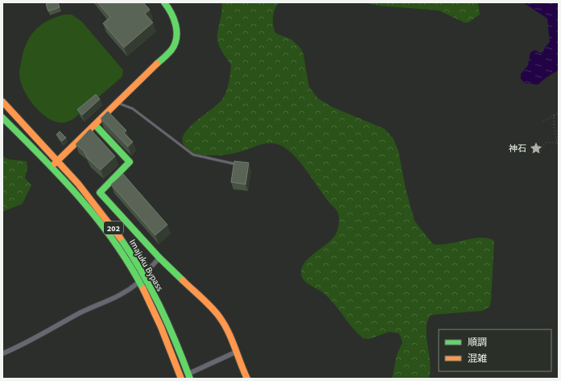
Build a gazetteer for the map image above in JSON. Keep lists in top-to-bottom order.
{
  "streets": {
    "main road": ["202", "Imajuku Bypass"]
  },
  "places": {
    "place": ["神石"]
  },
  "legend": ["順調", "混雑"]
}
